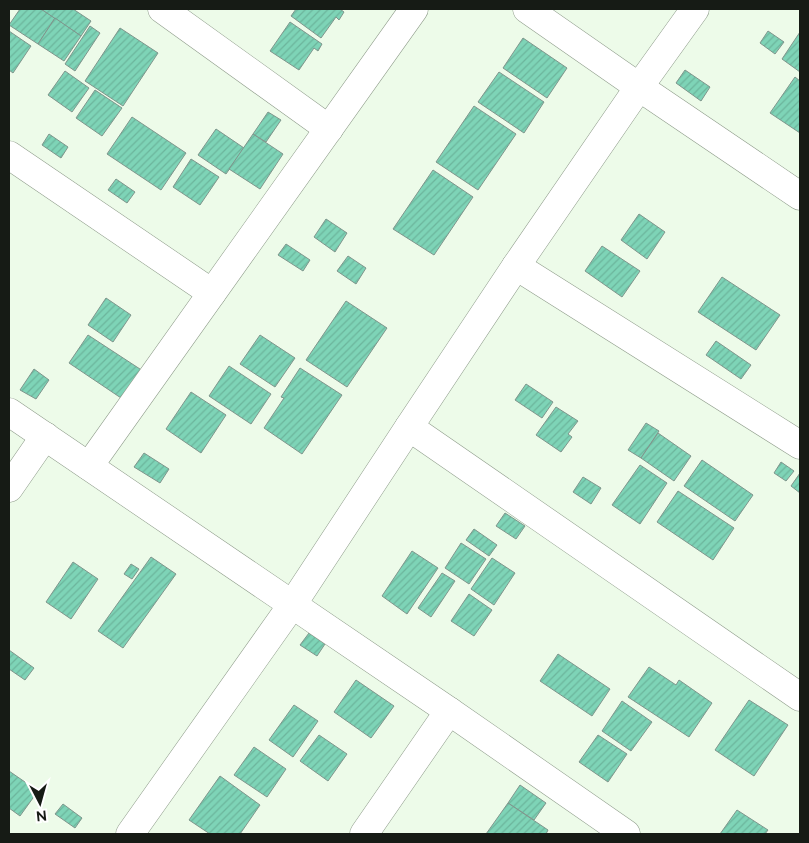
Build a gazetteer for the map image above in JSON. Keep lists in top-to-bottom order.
{
  "north": "bottom"
}
